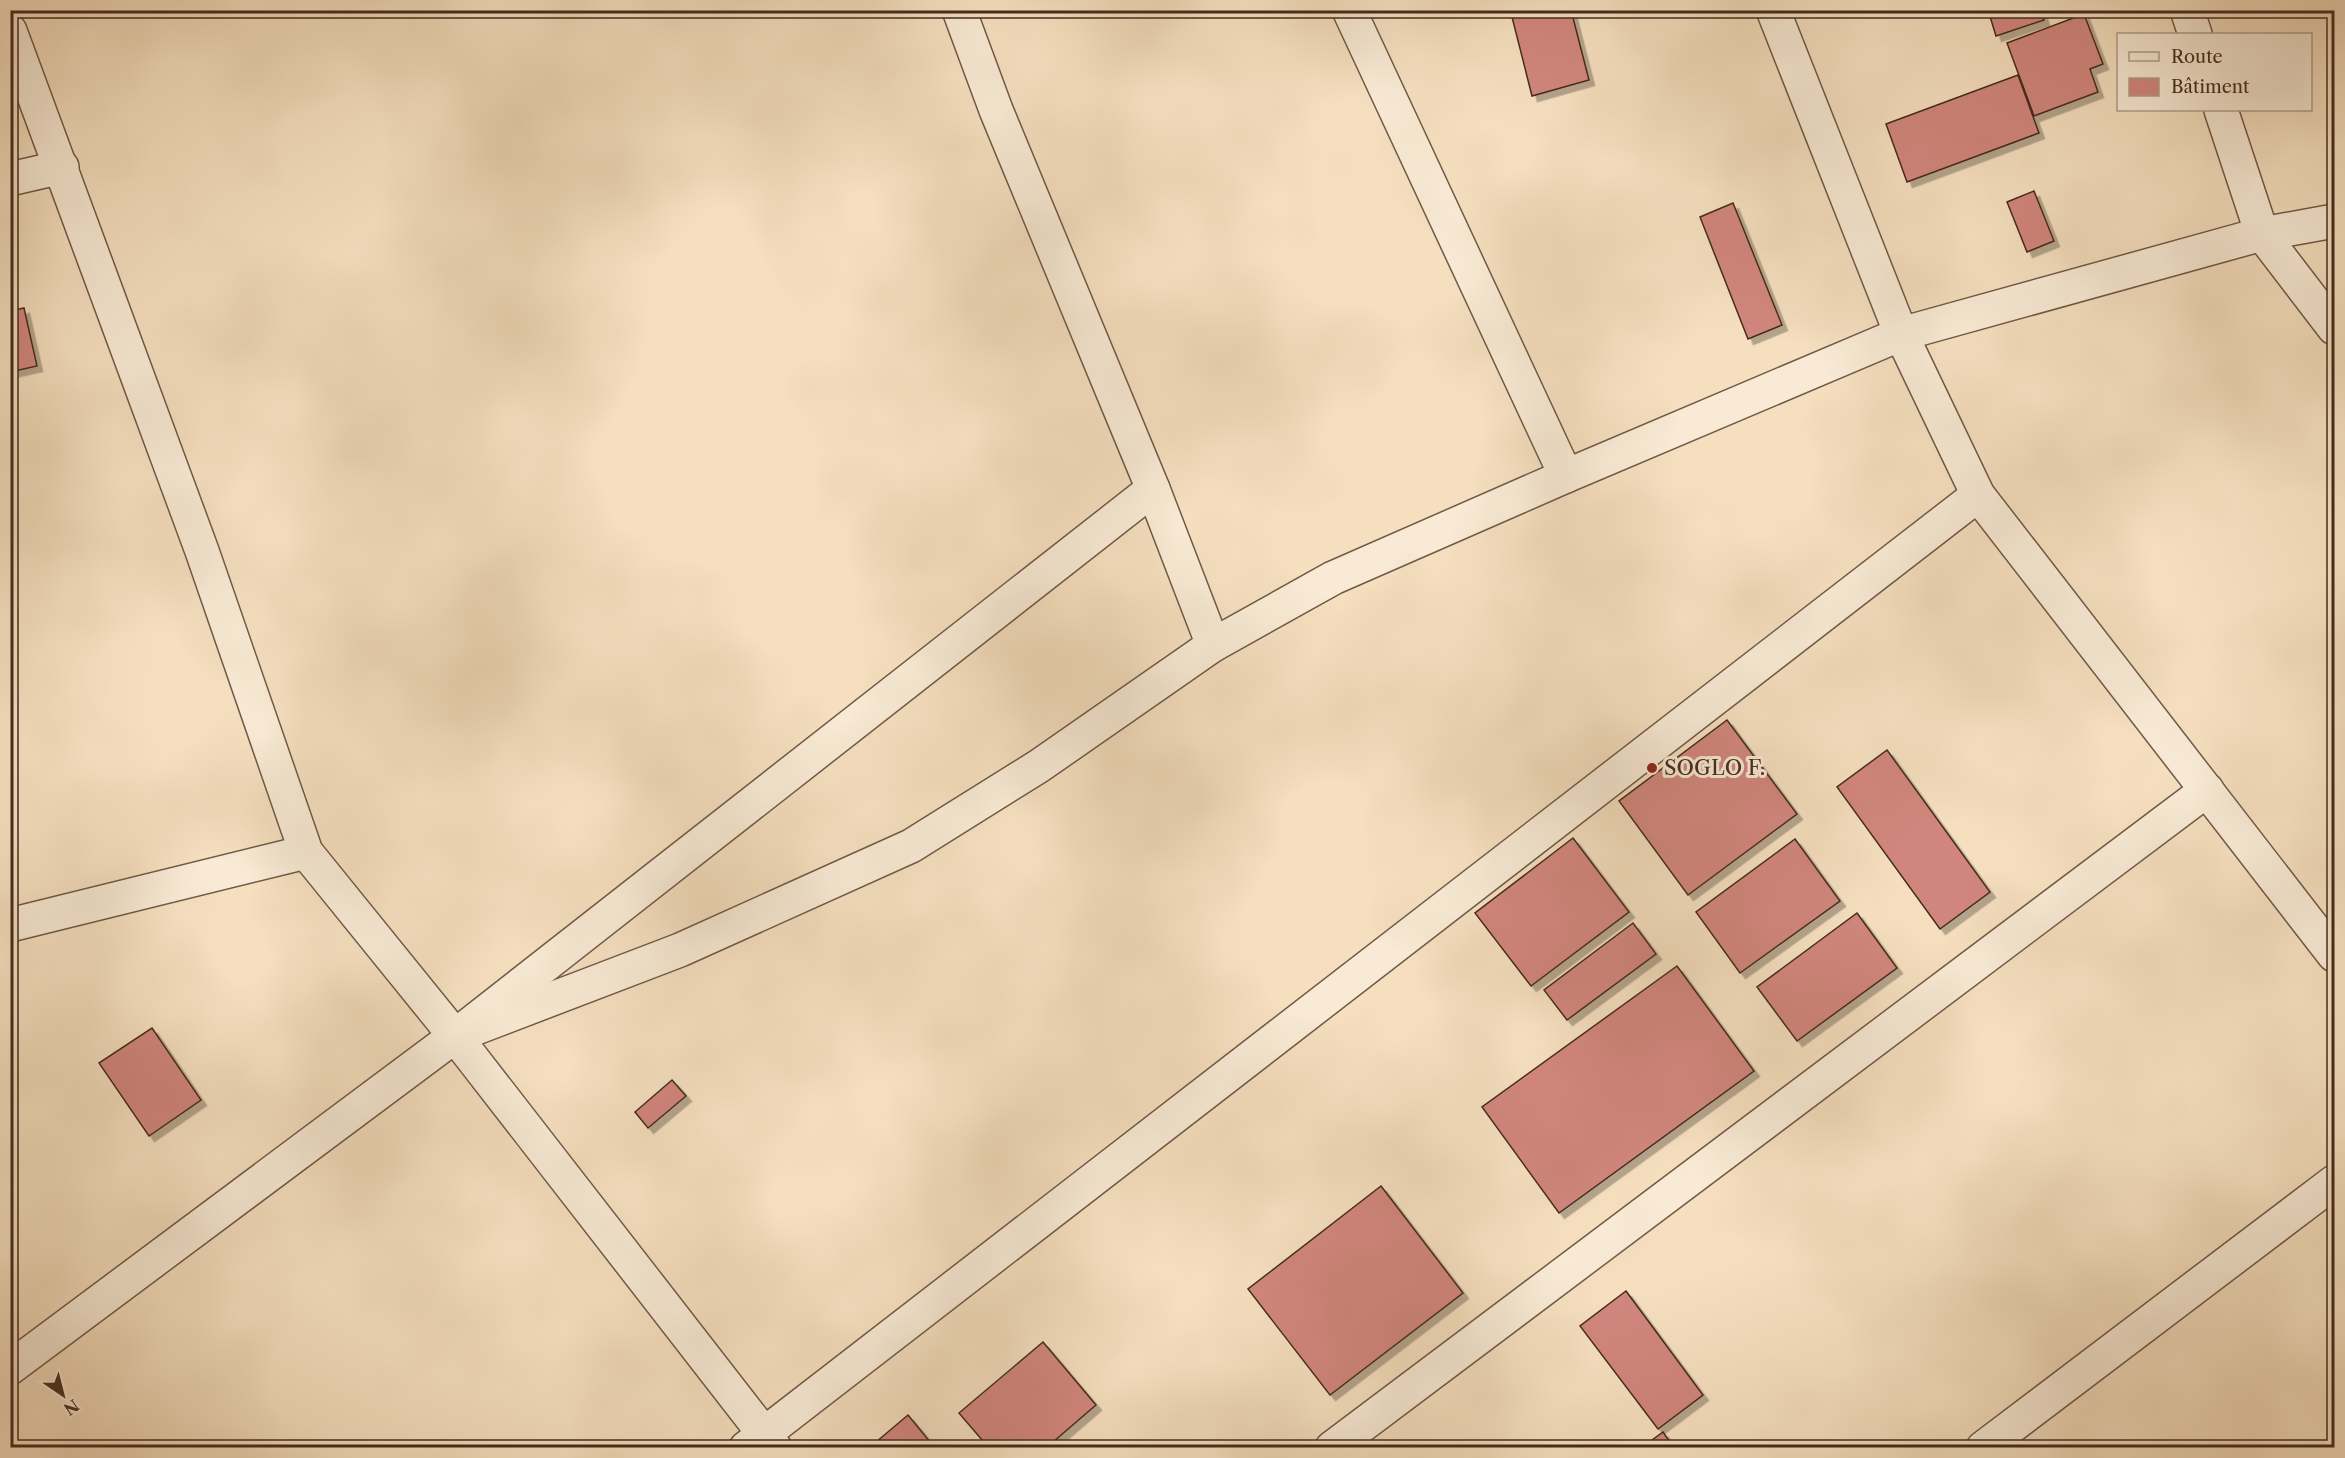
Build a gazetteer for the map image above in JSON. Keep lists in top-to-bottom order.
{
  "places": ["SOGLO F."],
  "legend": ["Route", "Bâtiment"],
  "north": "bottom right"
}
